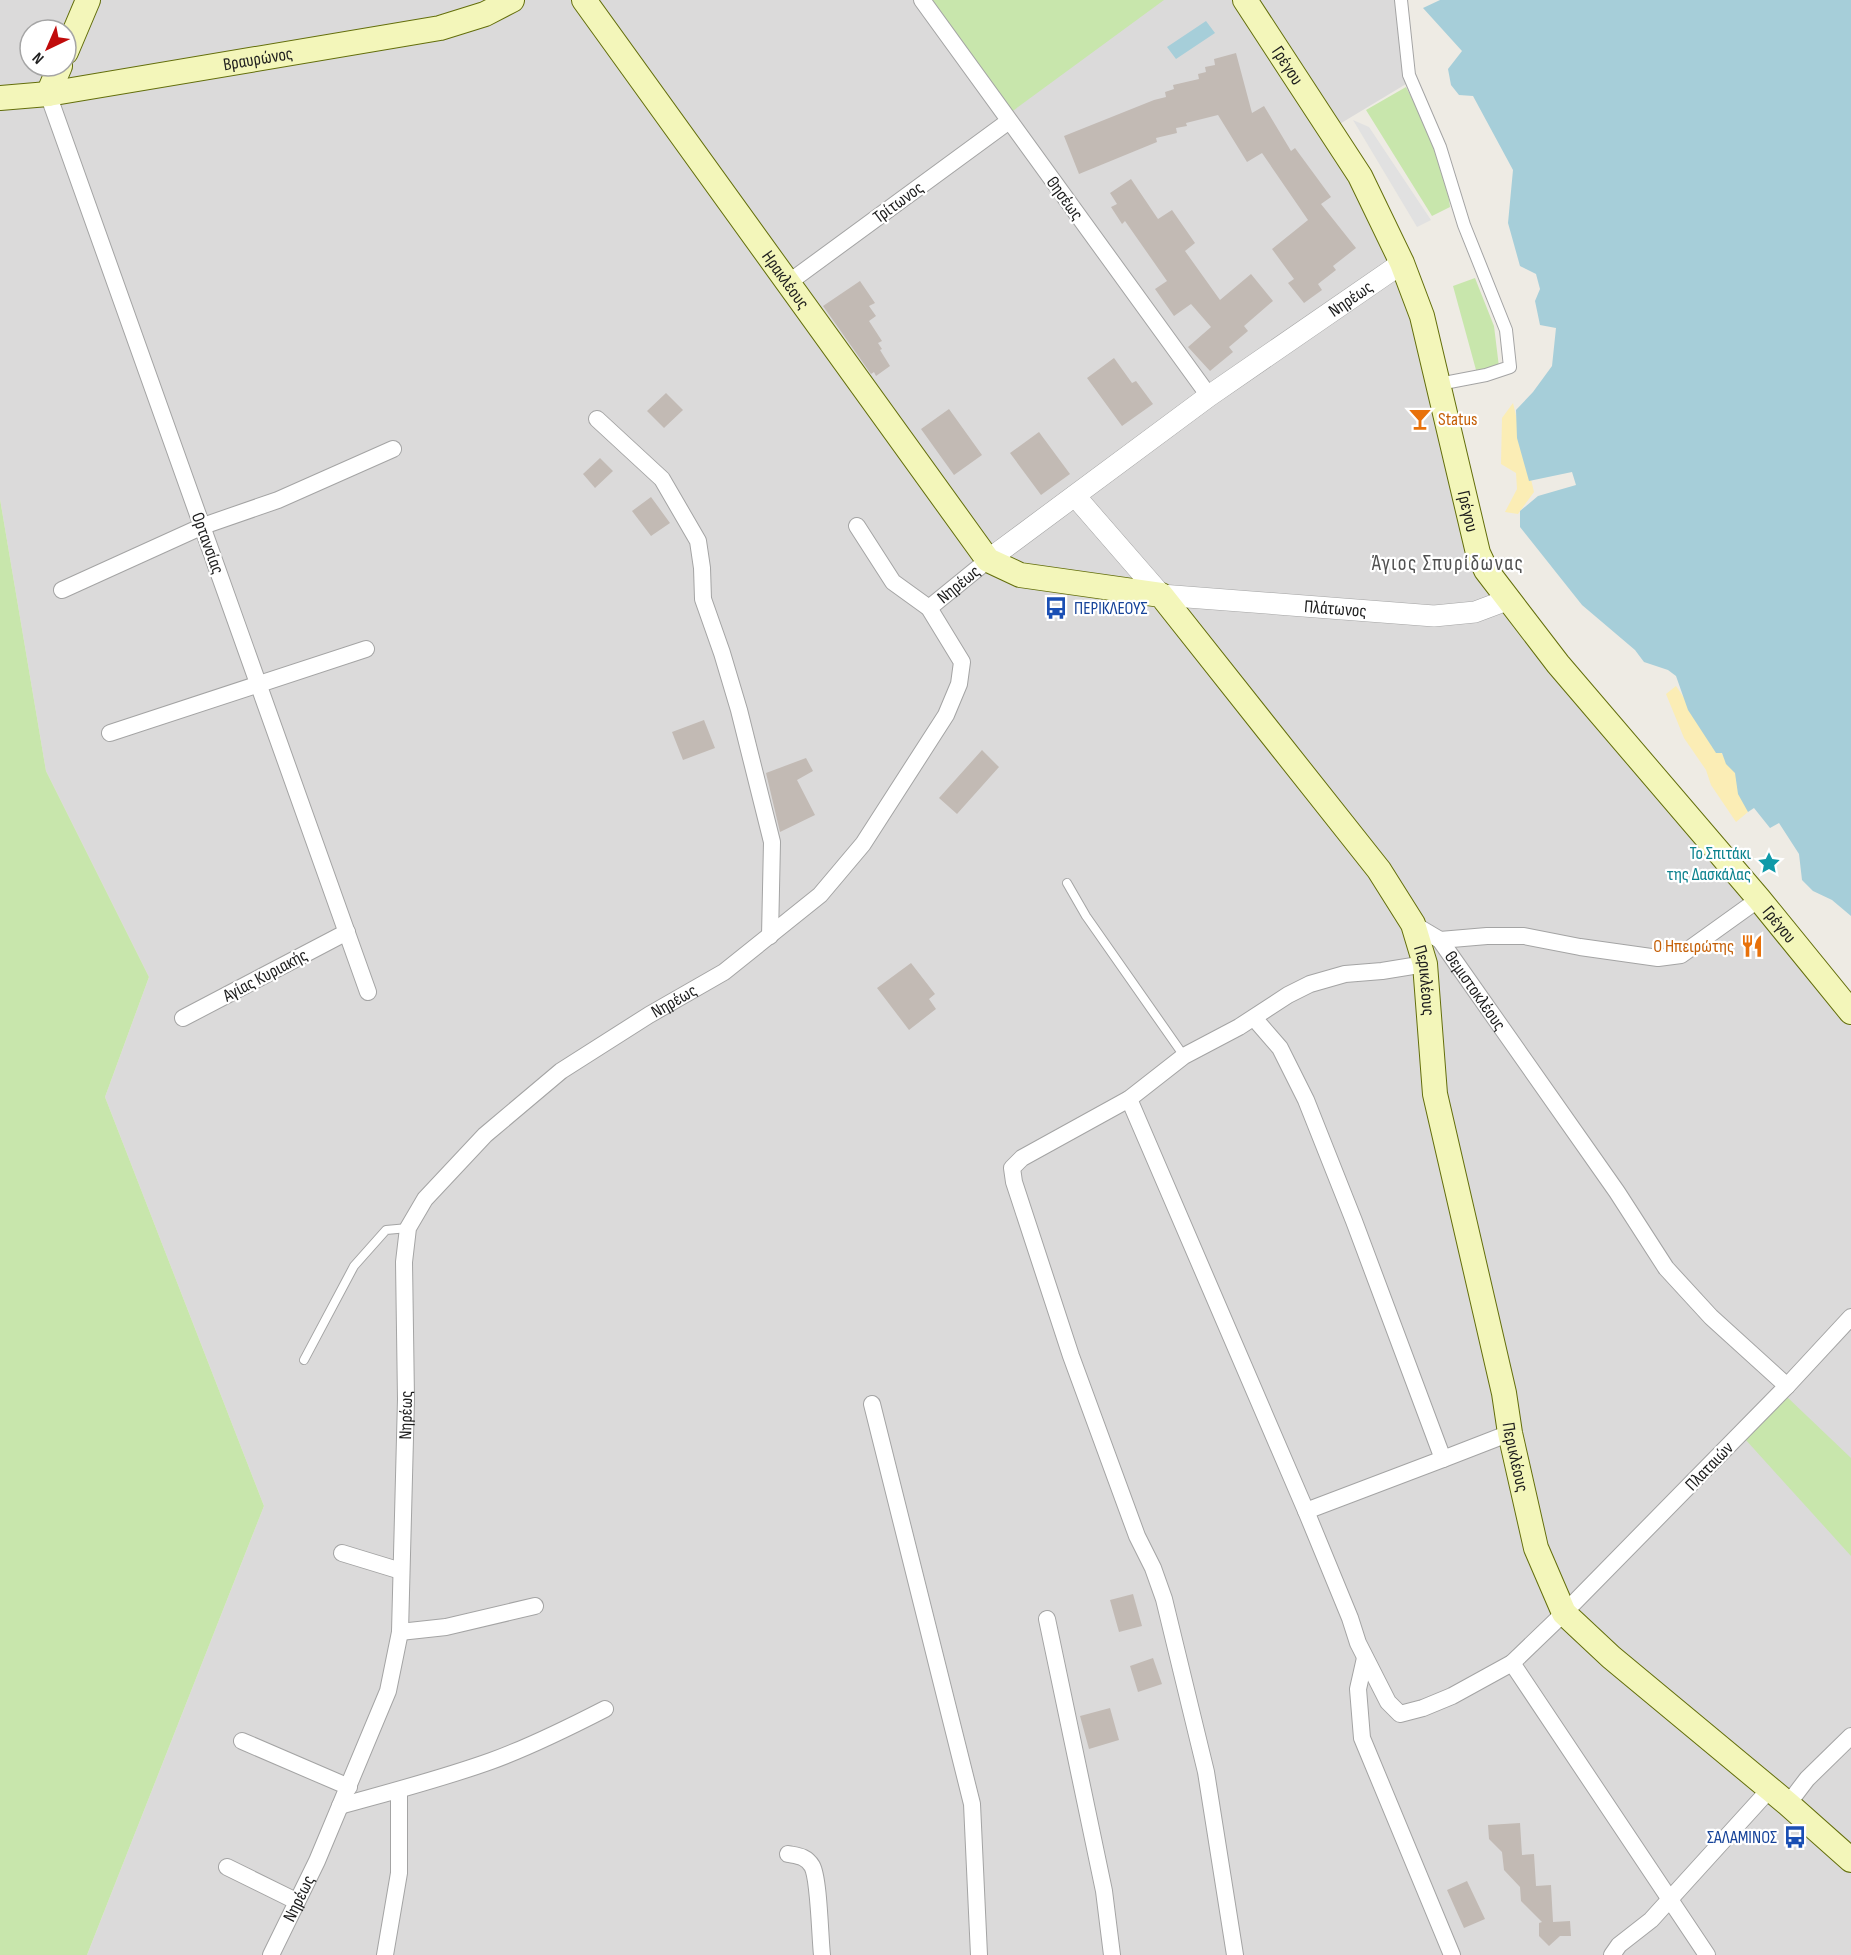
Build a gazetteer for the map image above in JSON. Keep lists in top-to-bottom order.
{
  "streets": {
    "main road": [
      "Βραυρώνος",
      "Γρέγου",
      "Ηρακλέους",
      "Περικλέους",
      "Θεμιστοκλέους"
    ],
    "street": [
      "Θησέως",
      "Τρίτωνος",
      "Νηρέως",
      "Ορτανσίας",
      "Πλάτωνος",
      "Αγίας Κυριακής",
      "Πλαταιών"
    ]
  },
  "crossings": [
    ["Βραυρώνος", "Ορτανσίας"],
    ["Γρέγου", "Νηρέως"],
    ["Γρέγου", "Πλάτωνος"],
    ["Θησέως", "Τρίτωνος"],
    ["Θησέως", "Νηρέως"],
    ["Τρίτωνος", "Ηρακλέους"],
    ["Ηρακλέους", "Νηρέως"],
    ["Ορτανσίας", "Αγίας Κυριακής"],
    ["Πλάτωνος", "Θεμιστοκλέους"],
    ["Περικλέους", "Θεμιστοκλέους"],
    ["Περικλέους", "Πλαταιών"],
    ["Θεμιστοκλέους", "Πλαταιών"]
  ],
  "districts": ["Άγιος Σπυρίδωνας"],
  "places": {
    "bar": ["Status"],
    "bus stop": ["ΠΕΡΙΚΛΕΟΥΣ", "ΣΑΛΑΜΙΝΟΣ"],
    "place": ["Το Σπιτάκι της Δασκάλας"],
    "restaurant": ["Ο Ηπειρώτης"]
  },
  "north": "bottom left"
}
